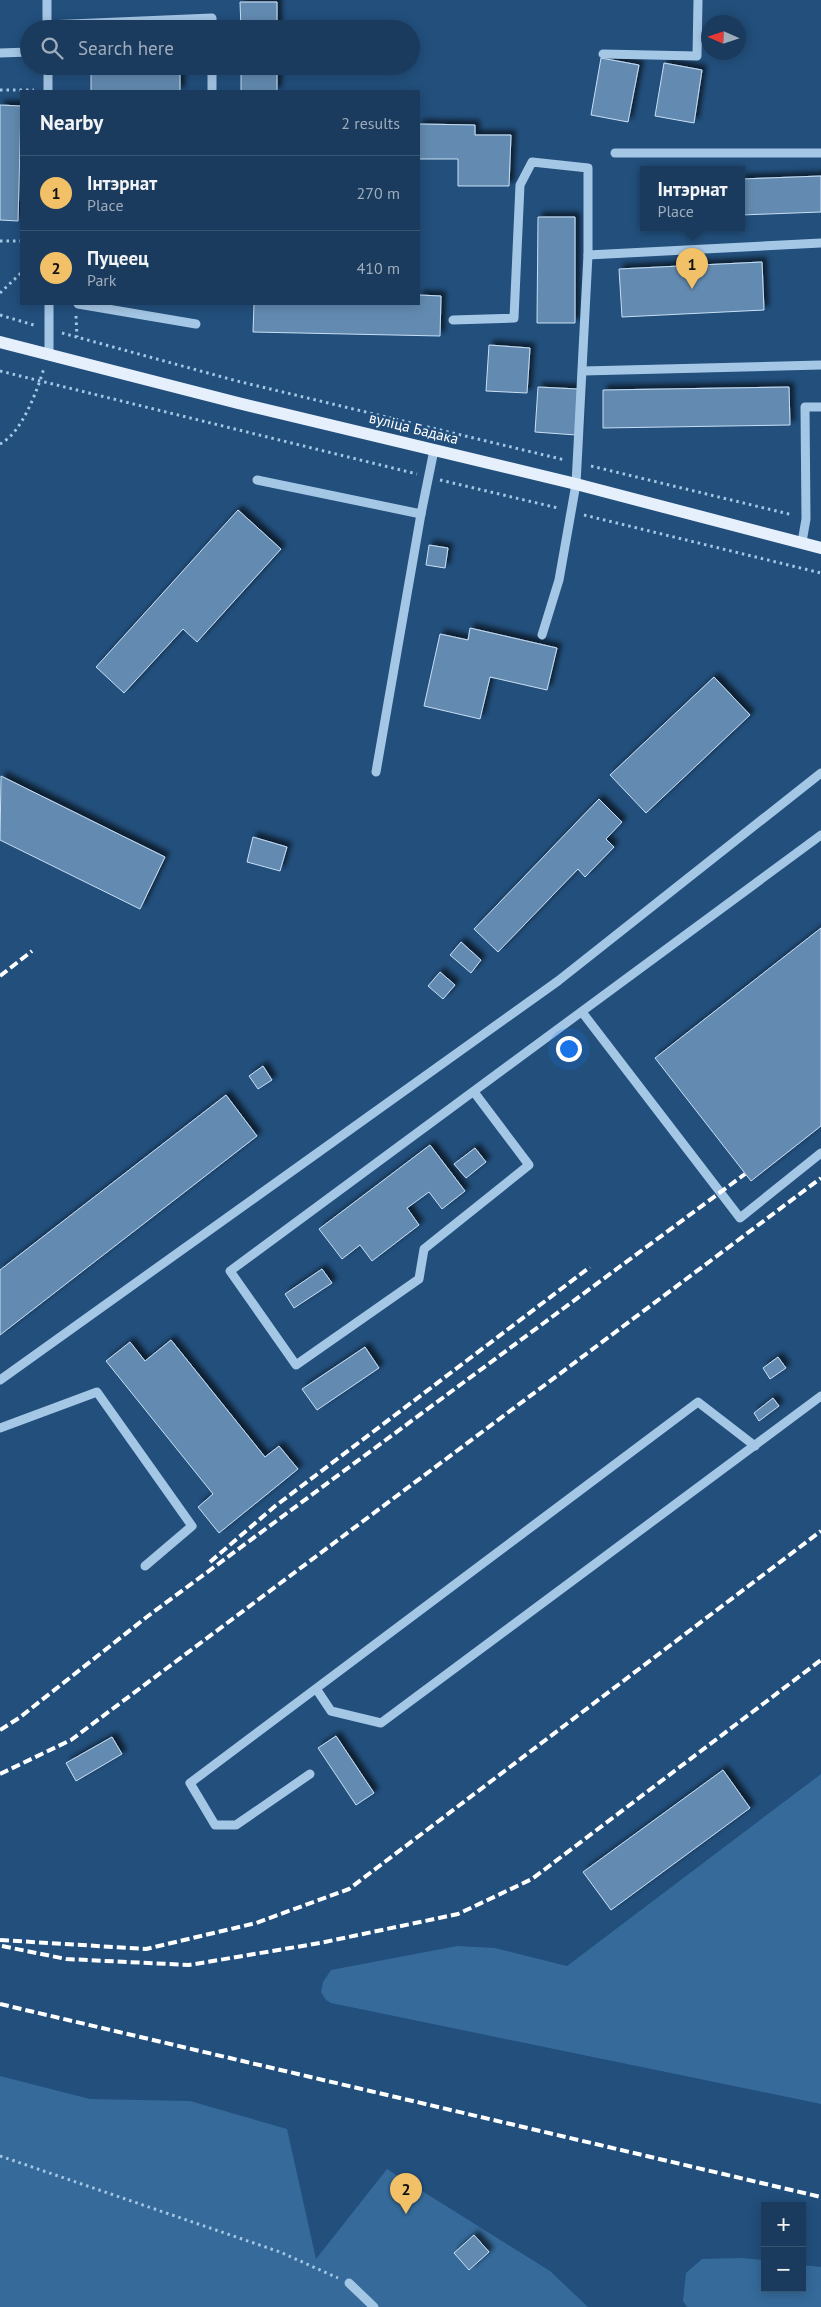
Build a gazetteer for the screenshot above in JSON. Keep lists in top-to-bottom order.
{
  "streets": {
    "main road": ["вуліца Бадака"]
  },
  "north": "left",
  "page": {
    "search": "Search here",
    "heading": ["Nearby", "2 results"],
    "list": [
      {
        "mark": "1",
        "name": "Інтэрнат",
        "note": "Place",
        "value": "270 m"
      },
      {
        "mark": "2",
        "name": "Пуцеец",
        "note": "Park",
        "value": "410 m"
      }
    ],
    "popup": ["Інтэрнат", "Place"],
    "pins": ["1", "2"],
    "map_buttons": ["+", "−"]
  }
}
